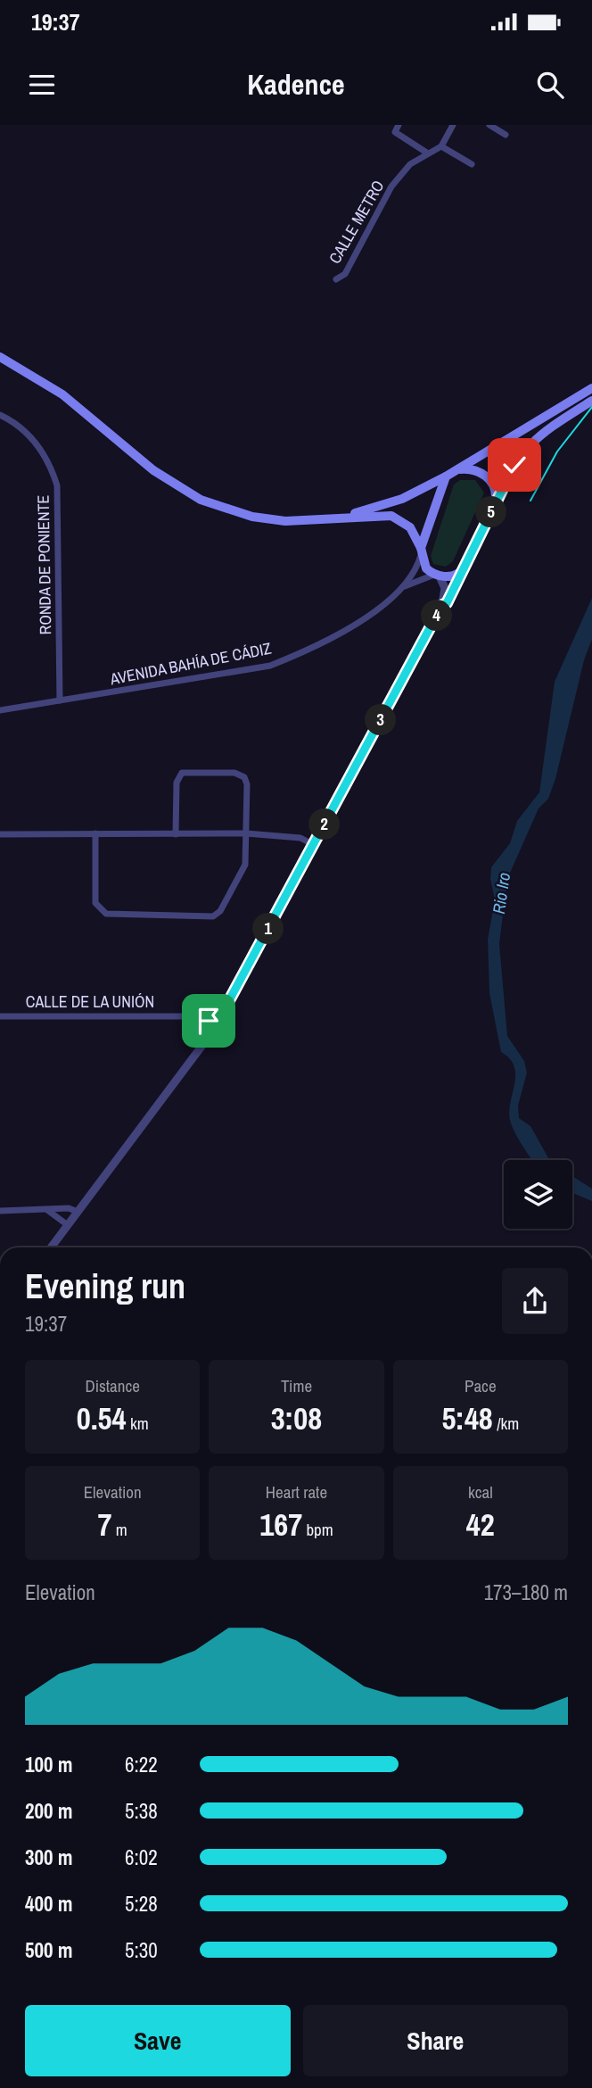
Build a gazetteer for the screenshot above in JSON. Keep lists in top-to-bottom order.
{
  "streets": {
    "street": [
      "CALLE METRO",
      "RONDA DE PONIENTE",
      "AVENIDA BAHÍA DE CÁDIZ",
      "CALLE DE LA UNIÓN"
    ]
  },
  "crossings": [
    ["RONDA DE PONIENTE", "AVENIDA BAHÍA DE CÁDIZ"]
  ],
  "water": ["Rio Iro"],
  "page": {
    "status": "19:37",
    "header": "Kadence",
    "pins": [
      "5",
      "4",
      "3",
      "2",
      "1"
    ],
    "heading": ["Evening run", "19:37"],
    "stats": [
      ["Distance", "0.54 km"],
      ["Time", "3:08"],
      ["Pace", "5:48 /km"],
      ["Elevation", "7 m"],
      ["Heart rate", "167 bpm"],
      ["kcal", "42"]
    ],
    "chart": ["Elevation", "173–180 m"],
    "list": [
      {
        "name": "100 m",
        "note": "6:22"
      },
      {
        "name": "200 m",
        "note": "5:38"
      },
      {
        "name": "300 m",
        "note": "6:02"
      },
      {
        "name": "400 m",
        "note": "5:28"
      },
      {
        "name": "500 m",
        "note": "5:30"
      }
    ],
    "buttons": ["Save", "Share"]
  }
}
